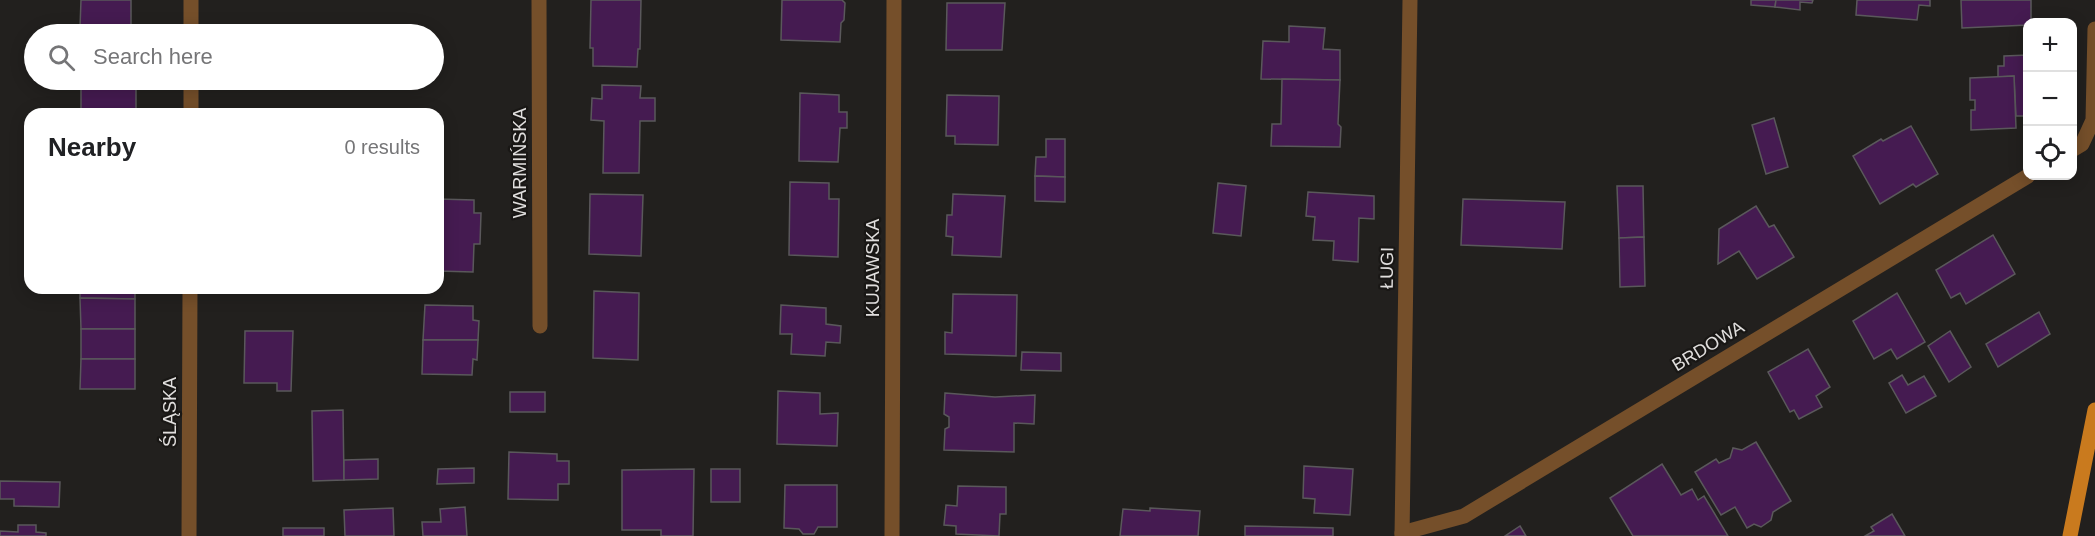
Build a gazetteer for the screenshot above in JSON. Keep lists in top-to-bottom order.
{
  "streets": {
    "street": [
      "WARMIŃSKA",
      "KUJAWSKA",
      "ŁUGI",
      "BRDOWA",
      "ŚLĄSKA"
    ]
  },
  "crossings": [
    ["ŁUGI", "BRDOWA"]
  ],
  "page": {
    "map_buttons": ["+", "−"],
    "search": "Search here",
    "heading": ["Nearby", "0 results"]
  }
}
